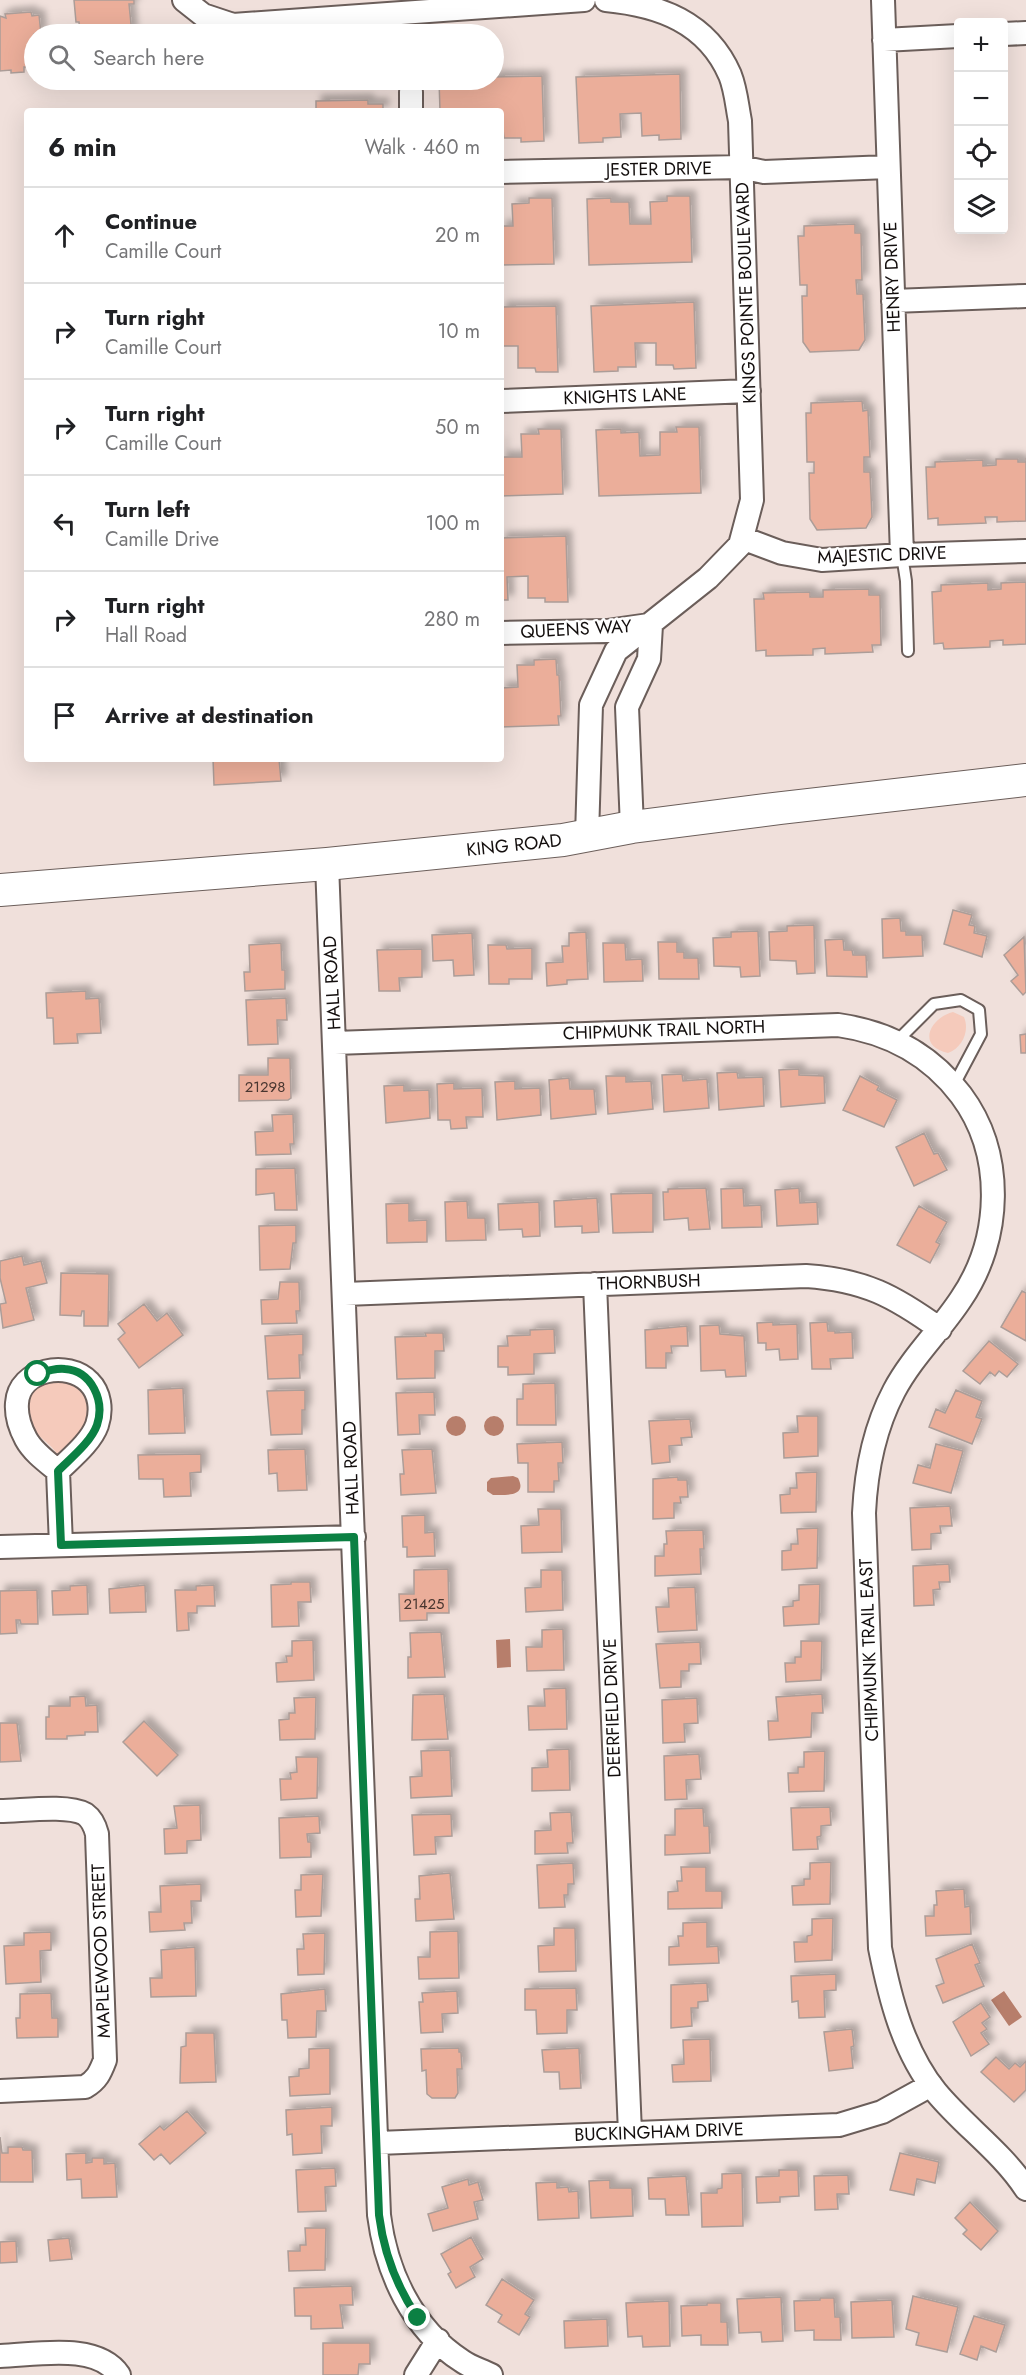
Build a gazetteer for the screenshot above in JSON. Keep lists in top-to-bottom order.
{
  "streets": {
    "main road": ["KING ROAD"],
    "street": [
      "JESTER DRIVE",
      "HENRY DRIVE",
      "KINGS POINTE BOULEVARD",
      "KNIGHTS LANE",
      "MAJESTIC DRIVE",
      "QUEENS WAY",
      "HALL ROAD",
      "CHIPMUNK TRAIL NORTH",
      "THORNBUSH",
      "CHIPMUNK TRAIL EAST",
      "DEERFIELD DRIVE",
      "MAPLEWOOD STREET",
      "BUCKINGHAM DRIVE"
    ]
  },
  "crossings": [
    ["JESTER DRIVE", "HENRY DRIVE"],
    ["JESTER DRIVE", "KINGS POINTE BOULEVARD"],
    ["HENRY DRIVE", "MAJESTIC DRIVE"],
    ["KINGS POINTE BOULEVARD", "KNIGHTS LANE"],
    ["KINGS POINTE BOULEVARD", "MAJESTIC DRIVE"],
    ["KINGS POINTE BOULEVARD", "QUEENS WAY"],
    ["KINGS POINTE BOULEVARD", "KING ROAD"],
    ["KING ROAD", "HALL ROAD"],
    ["HALL ROAD", "CHIPMUNK TRAIL NORTH"],
    ["HALL ROAD", "THORNBUSH"],
    ["HALL ROAD", "BUCKINGHAM DRIVE"],
    ["CHIPMUNK TRAIL NORTH", "CHIPMUNK TRAIL EAST"],
    ["THORNBUSH", "CHIPMUNK TRAIL EAST"],
    ["THORNBUSH", "DEERFIELD DRIVE"],
    ["CHIPMUNK TRAIL EAST", "BUCKINGHAM DRIVE"],
    ["DEERFIELD DRIVE", "BUCKINGHAM DRIVE"]
  ],
  "house_numbers": ["21298", "21425"],
  "page": {
    "map_buttons": ["+", "−"],
    "search": "Search here",
    "heading": ["6 min", "Walk · 460 m"],
    "list": [
      ["Continue", "Camille Court", "20 m"],
      ["Turn right", "Camille Court", "10 m"],
      ["Turn right", "Camille Court", "50 m"],
      ["Turn left", "Camille Drive", "100 m"],
      ["Turn right", "Hall Road", "280 m"],
      "Arrive at destination"
    ]
  }
}
